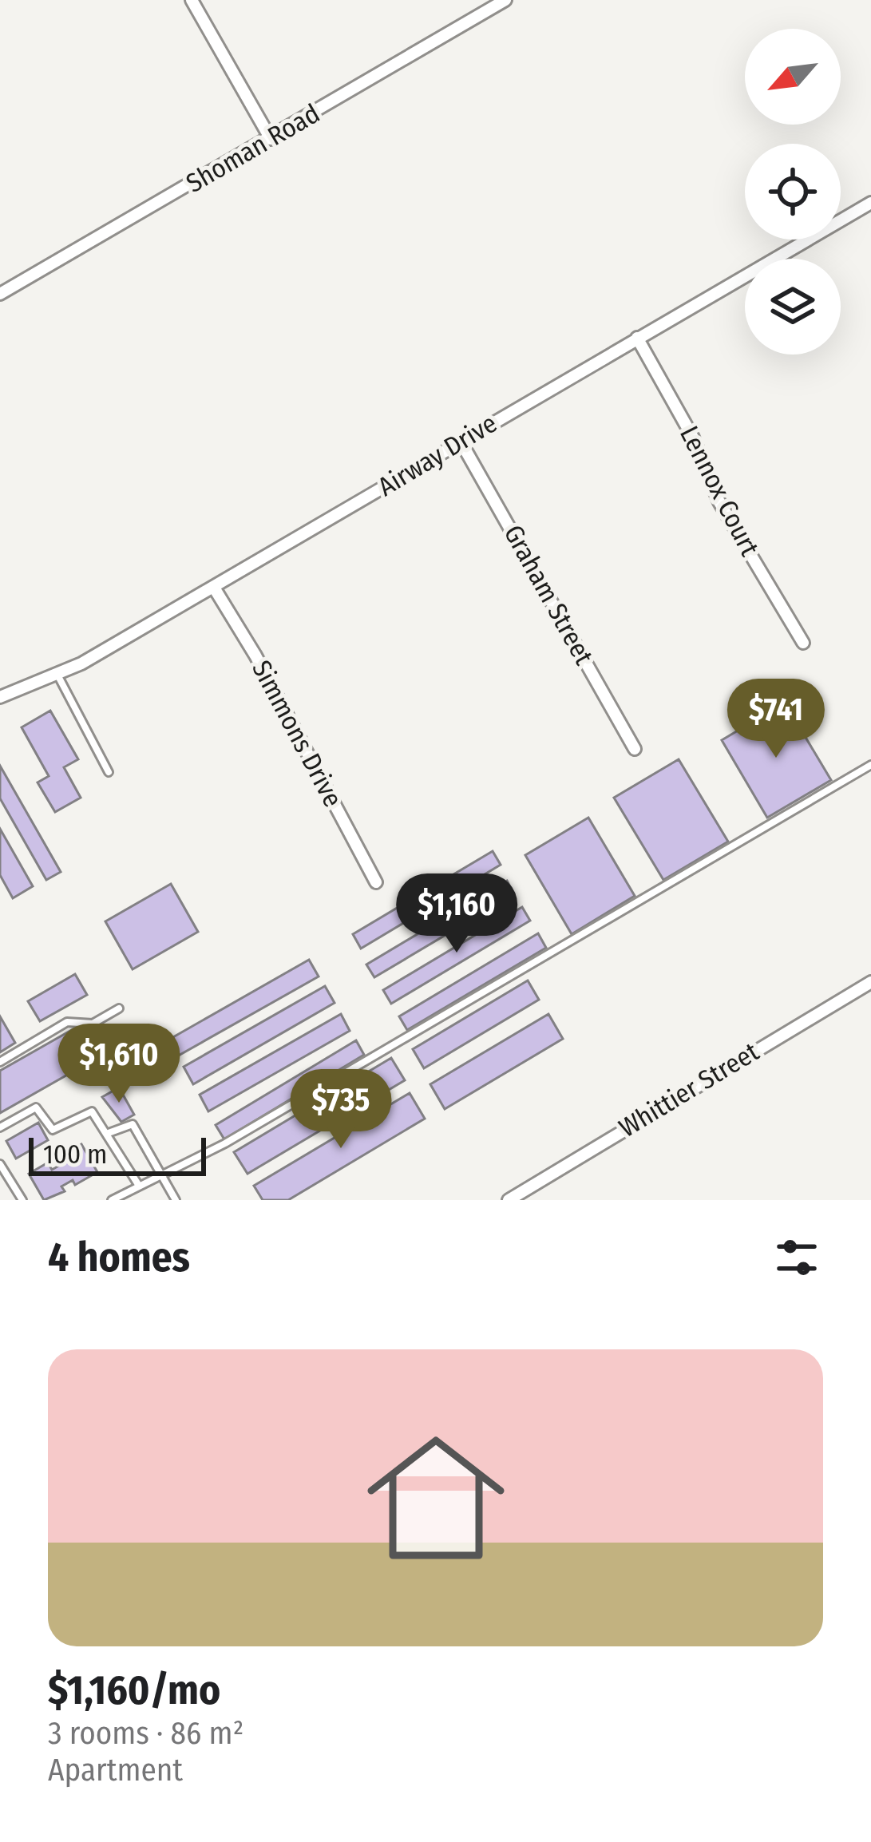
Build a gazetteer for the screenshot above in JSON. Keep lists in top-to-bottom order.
{
  "streets": {
    "street": [
      "Shoman Road",
      "Airway Drive",
      "Lennox Court",
      "Graham Street",
      "Simmons Drive",
      "Whittier Street"
    ]
  },
  "crossings": [
    ["Airway Drive", "Lennox Court"],
    ["Airway Drive", "Graham Street"],
    ["Airway Drive", "Simmons Drive"]
  ],
  "scale_bar": "100 m",
  "north": "bottom left",
  "page": {
    "price": [
      "$741",
      "$1,160",
      "$1,610",
      "$735"
    ],
    "scale": "100 m",
    "heading": "4 homes",
    "list": [
      {
        "name": "$1,160/mo",
        "note": "3 rooms · 86 m² · Apartment"
      }
    ]
  }
}
